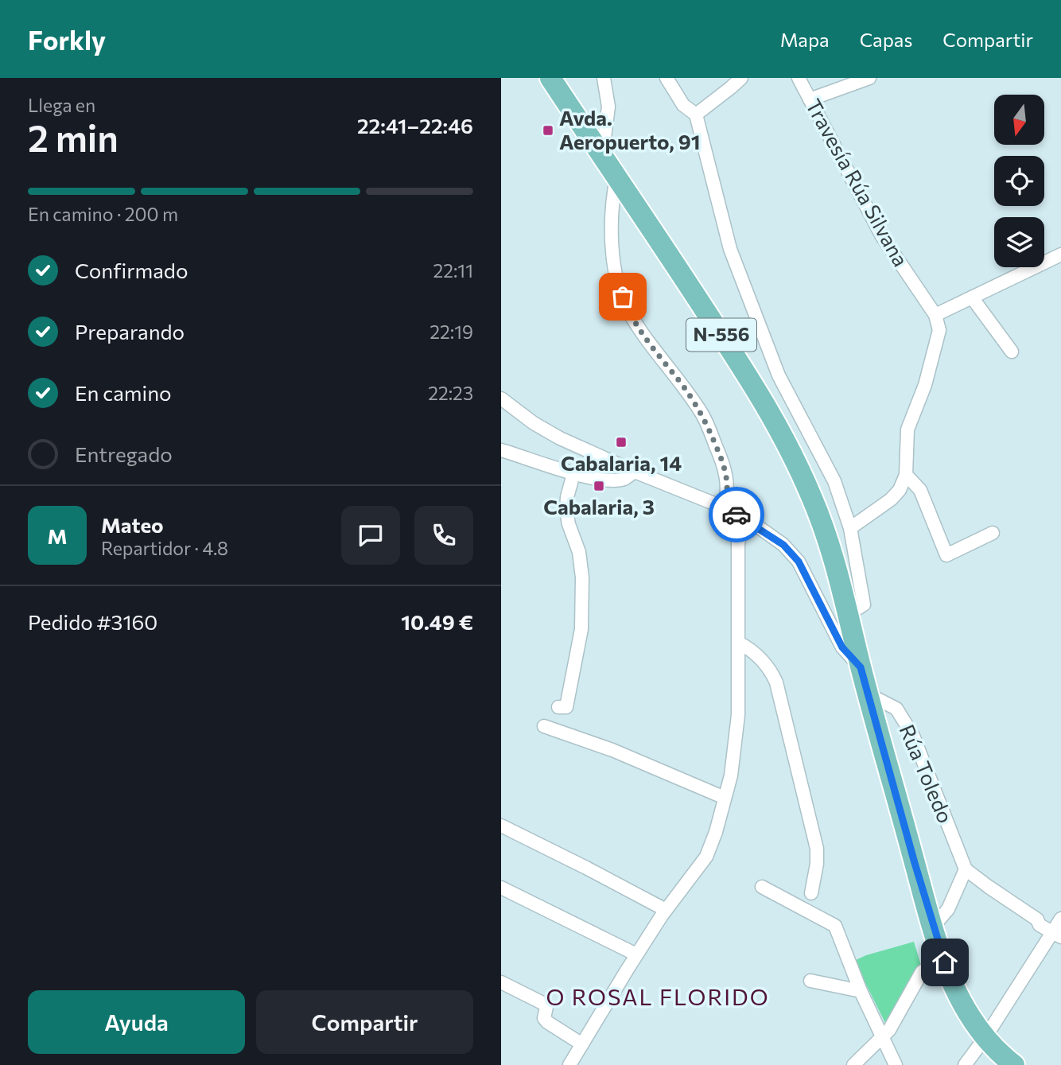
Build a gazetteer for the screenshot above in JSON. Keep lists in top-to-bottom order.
{
  "streets": {
    "main road": ["N-556"],
    "street": ["Travesía Rúa Silvana", "Rúa Toledo"]
  },
  "districts": ["O ROSAL FLORIDO"],
  "places": {
    "transit": ["Avda. Aeropuerto, 91", "Cabalaria, 14", "Cabalaria, 3"]
  },
  "north": "bottom",
  "page": {
    "header": "Forkly",
    "nav": ["Mapa", "Capas", "Compartir"],
    "heading": ["2 min", "Llega en", "22:41–22:46"],
    "panel": [
      "Mateo",
      "Repartidor · 4.8",
      "Pedido #3160",
      "10.49 €"
    ],
    "bar": "En camino · 200 m",
    "list": [
      ["Confirmado", "22:11"],
      ["Preparando", "22:19"],
      ["En camino", "22:23"],
      "Entregado"
    ],
    "round": "M",
    "buttons": ["Ayuda", "Compartir"]
  }
}
